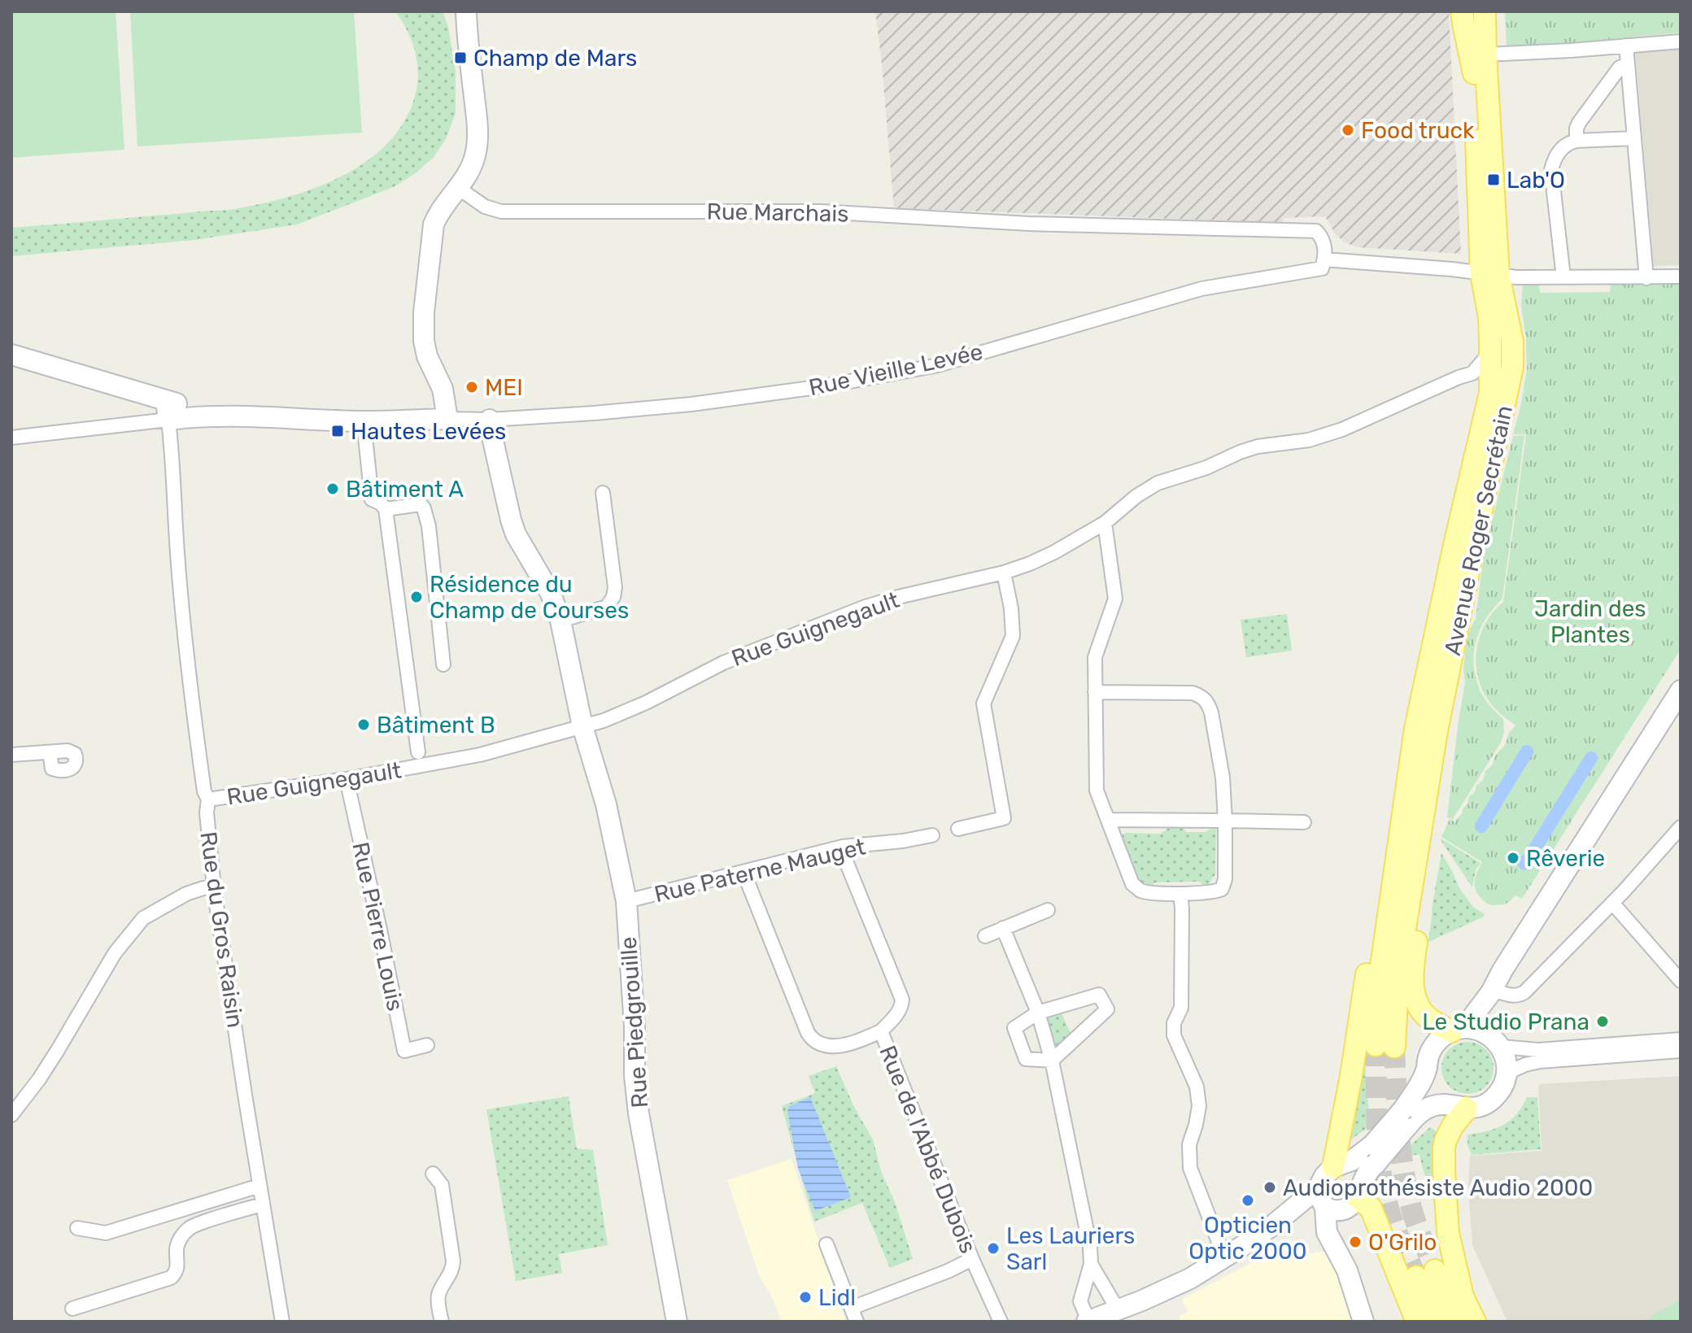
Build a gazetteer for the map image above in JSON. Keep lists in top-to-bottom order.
{
  "streets": {
    "main road": ["Avenue Roger Secrétain"],
    "street": [
      "Rue Marchais",
      "Rue Vieille Levée",
      "Rue Guignegault",
      "Rue Paterne Mauget",
      "Rue Pierre Louis",
      "Rue du Gros Raisin",
      "Rue Piedgrouille",
      "Rue de l'Abbé Dubois"
    ]
  },
  "crossings": [
    ["Rue Marchais", "Rue Vieille Levée"],
    ["Rue Vieille Levée", "Rue du Gros Raisin"],
    ["Rue Vieille Levée", "Rue Piedgrouille"],
    ["Avenue Roger Secrétain", "Rue Guignegault"],
    ["Rue Guignegault", "Rue Pierre Louis"],
    ["Rue Guignegault", "Rue du Gros Raisin"],
    ["Rue Guignegault", "Rue Piedgrouille"],
    ["Rue Paterne Mauget", "Rue Piedgrouille"],
    ["Rue Paterne Mauget", "Rue de l'Abbé Dubois"]
  ],
  "parks": ["Jardin des Plantes"],
  "places": {
    "transit": ["Champ de Mars", "Lab'O", "Hautes Levées"],
    "other": [
      "Food truck",
      "MEI",
      "Bâtiment A",
      "Résidence du Champ de Courses",
      "Bâtiment B",
      "Rêverie",
      "Le Studio Prana",
      "Audioprothésiste Audio 2000",
      "Opticien Optic 2000",
      "O'Grilo",
      "Les Lauriers Sarl",
      "Lidl"
    ]
  }
}
